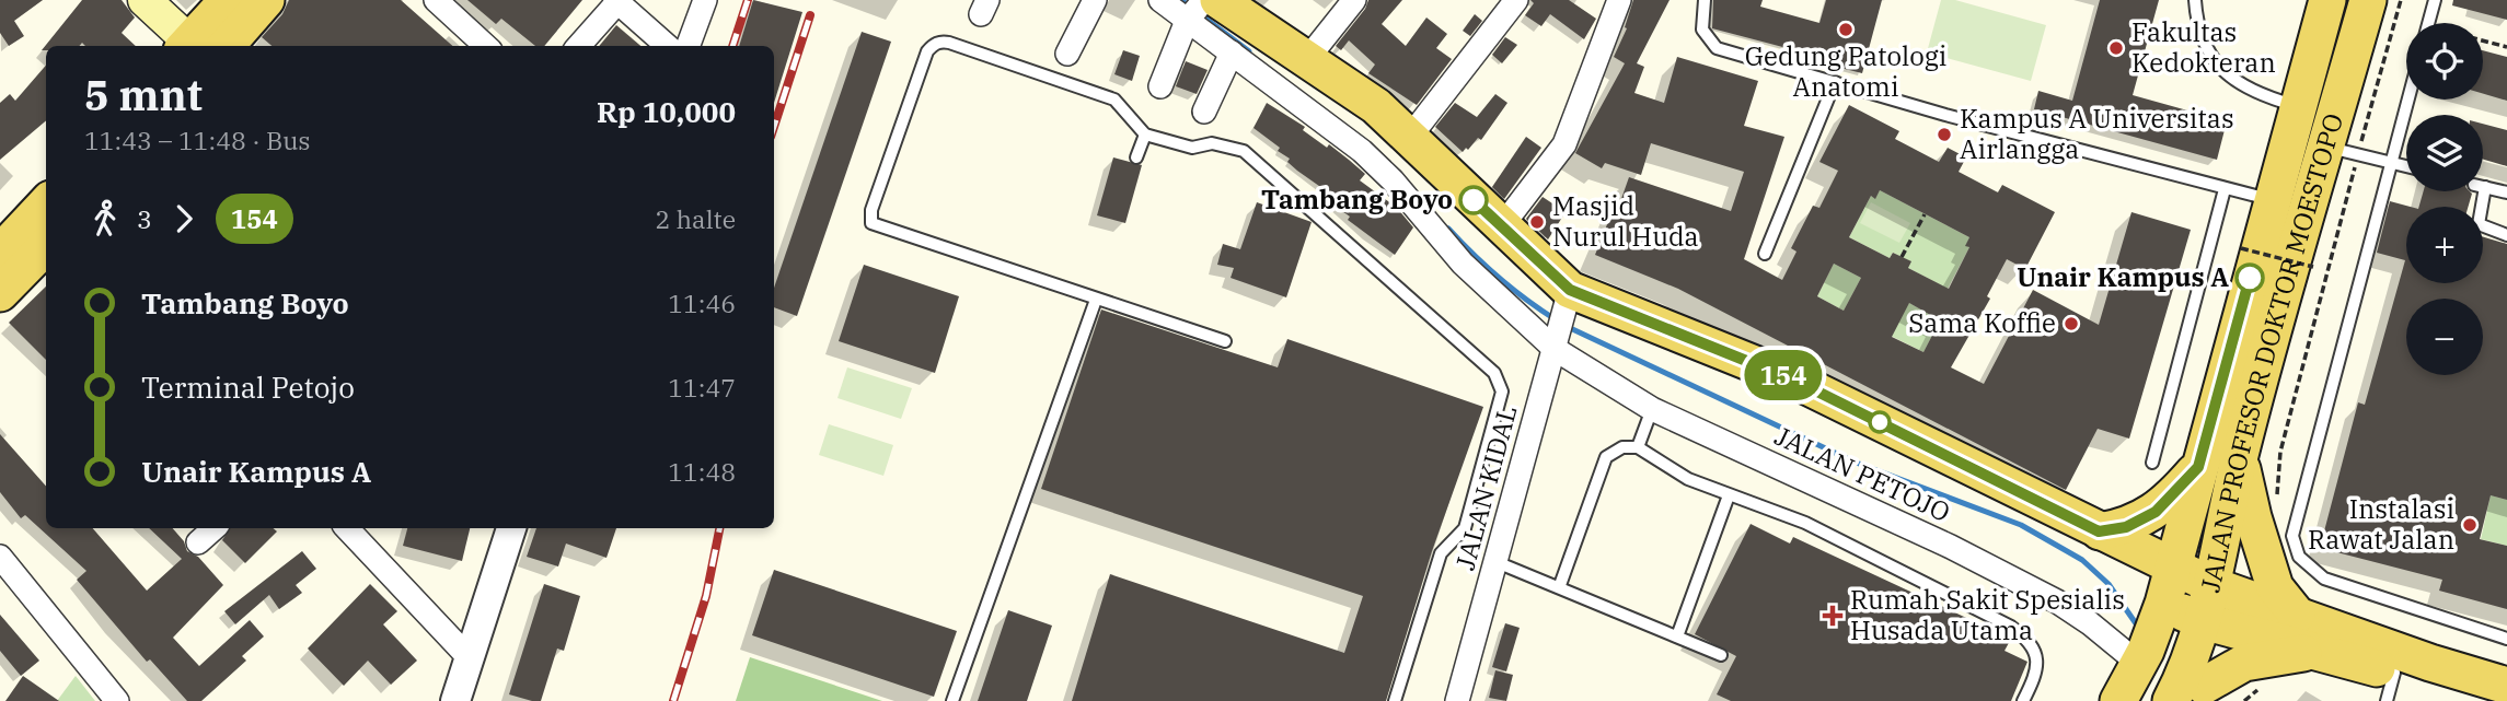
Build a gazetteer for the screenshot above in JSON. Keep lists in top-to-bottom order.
{
  "streets": {
    "main road": ["JALAN PROFESOR DOKTOR MOESTOPO"],
    "street": ["JALAN PETOJO", "JALAN KIDAL"]
  },
  "crossings": [
    ["JALAN PROFESOR DOKTOR MOESTOPO", "JALAN PETOJO"],
    ["JALAN PETOJO", "JALAN KIDAL"]
  ],
  "places": {
    "other": [
      "Gedung Patologi Anatomi",
      "Fakultas Kedokteran",
      "Kampus A Universitas Airlangga",
      "Tambang Boyo",
      "Masjid Nurul Huda",
      "Unair Kampus A",
      "Sama Koffie",
      "Instalasi Rawat Jalan"
    ],
    "health": ["Rumah Sakit Spesialis Husada Utama"]
  },
  "lines": ["bus line 154"],
  "page": {
    "on_map": "154",
    "map_buttons": ["+", "−"],
    "heading": ["5 mnt", "11:43 – 11:48 · Bus", "Rp 10,000"],
    "legs": ["3", "154", "2 halte"],
    "list": [
      {
        "name": "Tambang Boyo",
        "value": "11:46"
      },
      {
        "name": "Terminal Petojo",
        "value": "11:47"
      },
      {
        "name": "Unair Kampus A",
        "value": "11:48"
      }
    ]
  }
}
